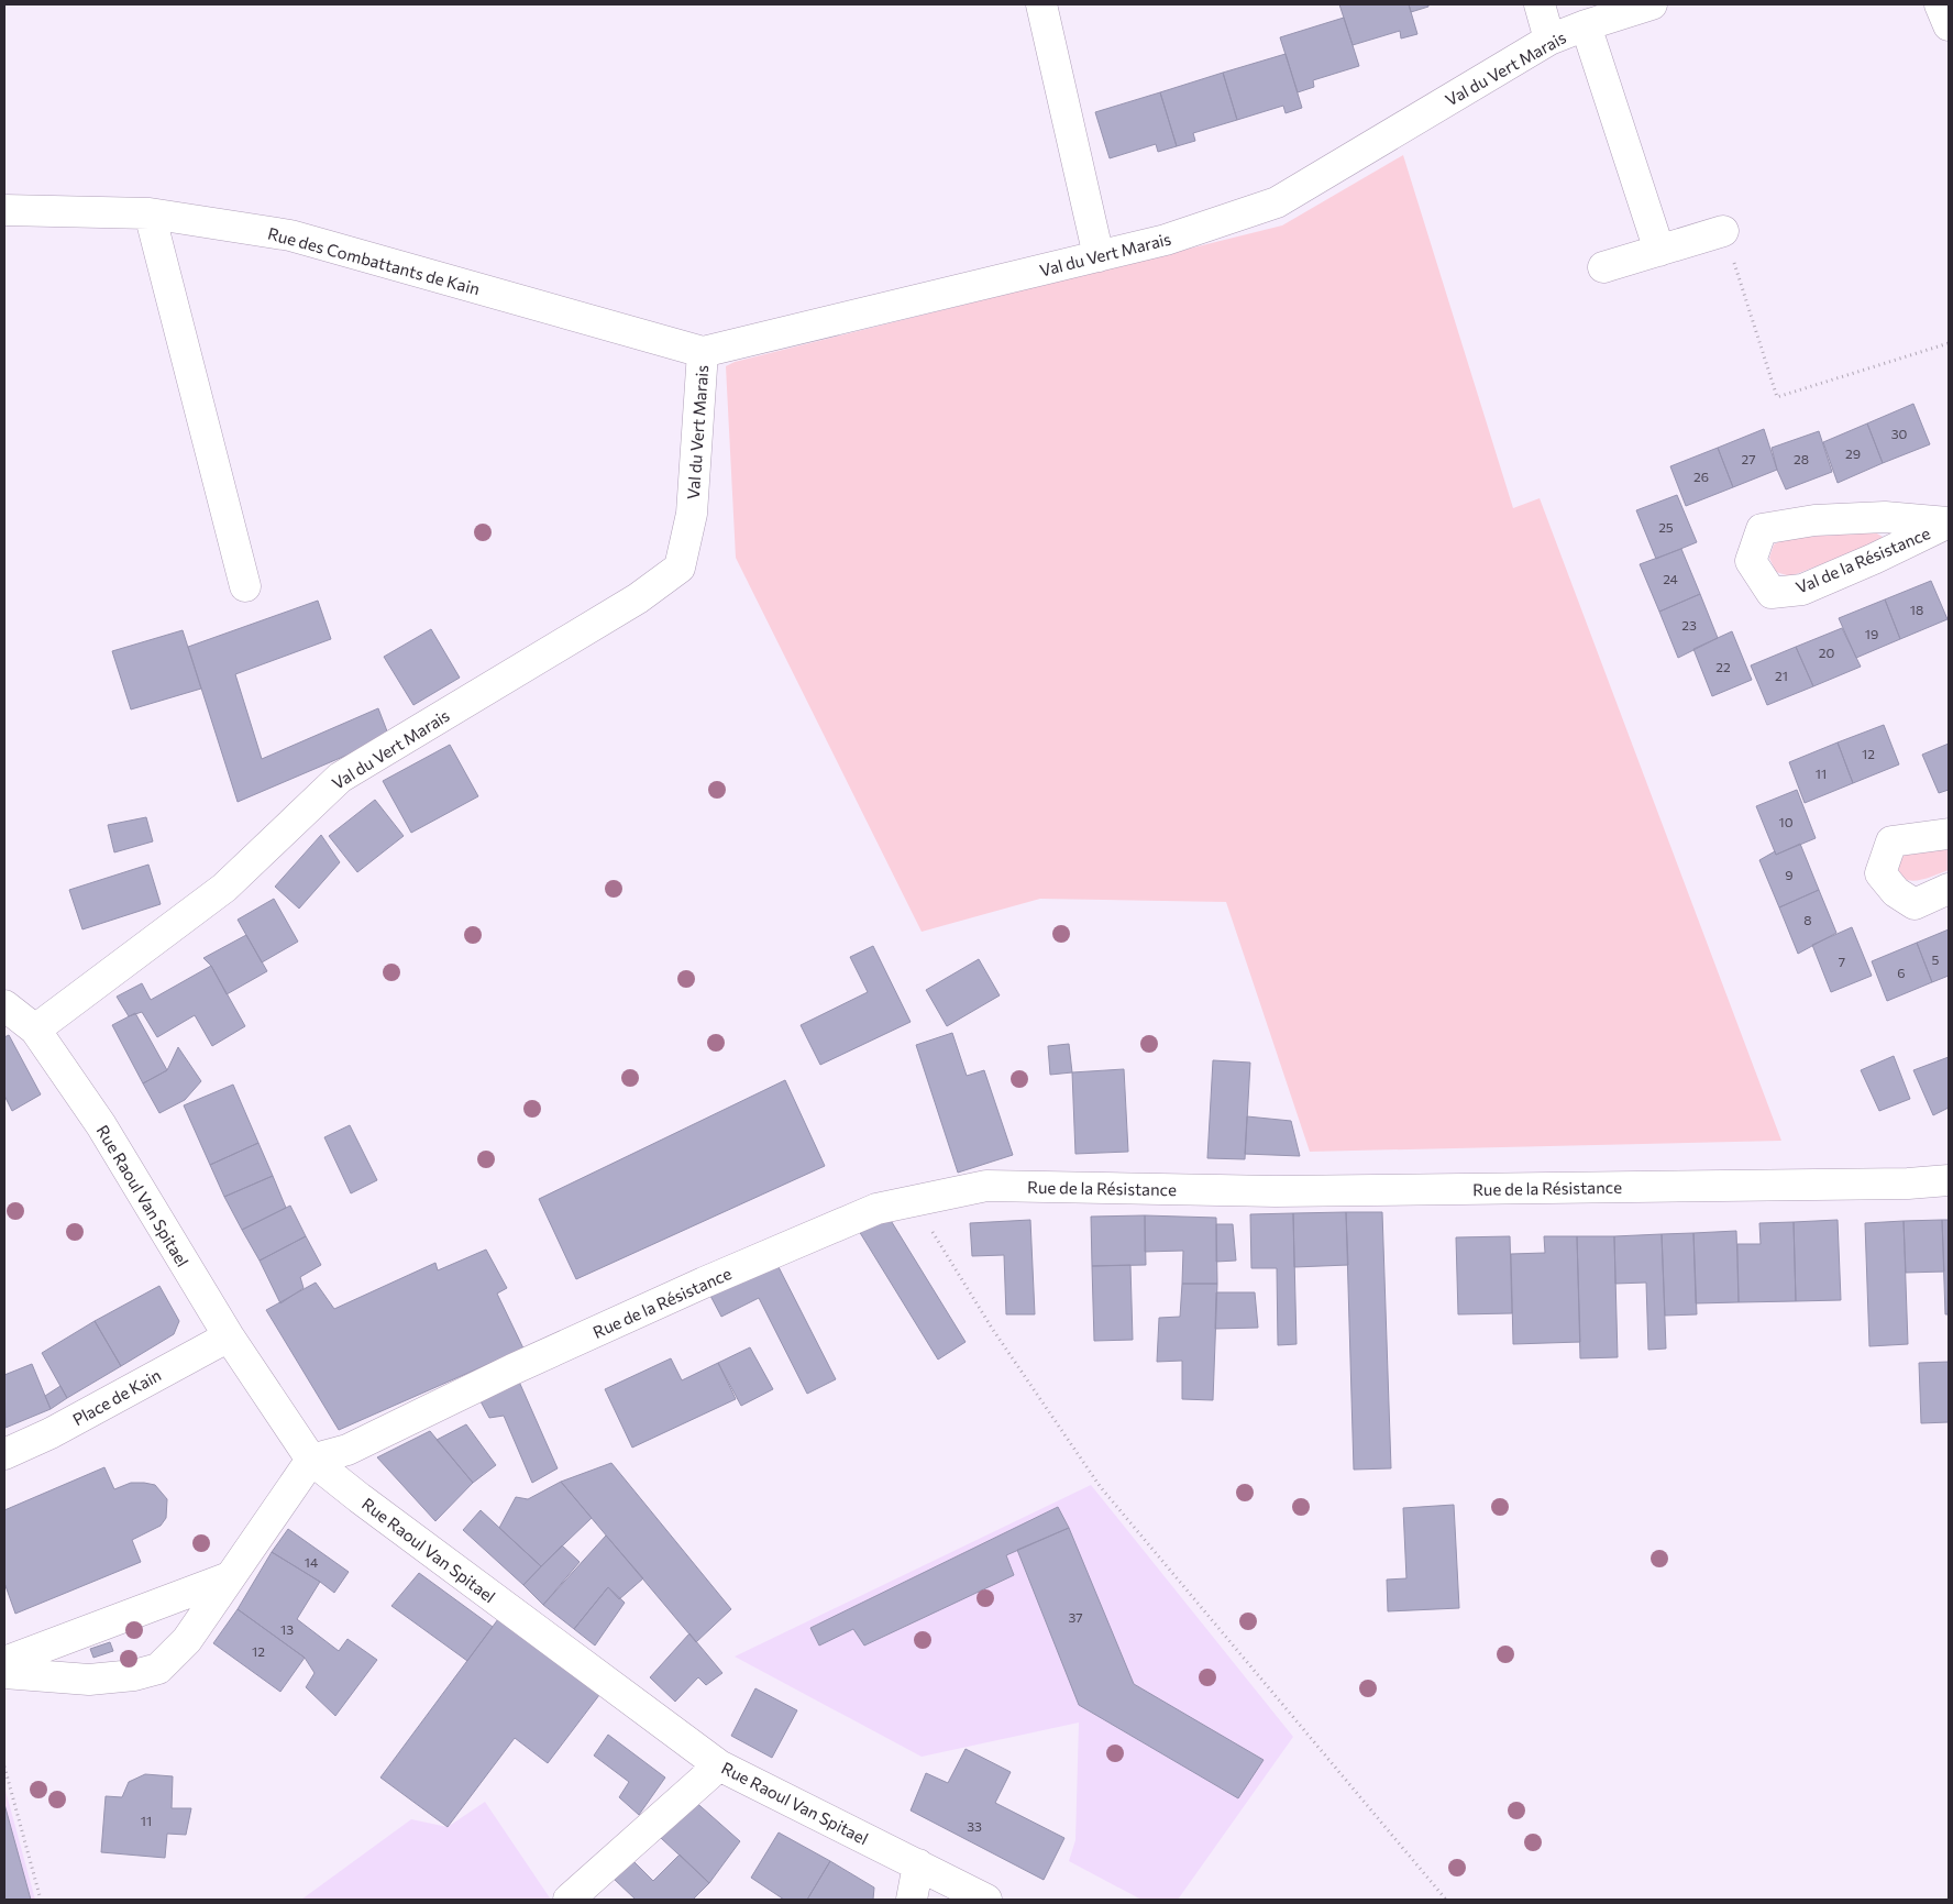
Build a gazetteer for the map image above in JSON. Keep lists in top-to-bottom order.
{
  "streets": {
    "street": [
      "Val du Vert Marais",
      "Rue des Combattants de Kain",
      "Val de la Résistance",
      "Rue de la Résistance",
      "Rue Raoul Van Spitael",
      "Place de Kain"
    ]
  },
  "crossings": [
    ["Val du Vert Marais", "Rue des Combattants de Kain"],
    ["Val du Vert Marais", "Rue Raoul Van Spitael"],
    ["Rue de la Résistance", "Rue Raoul Van Spitael"],
    ["Rue Raoul Van Spitael", "Place de Kain"]
  ],
  "house_numbers": [
    "30",
    "29",
    "27",
    "28",
    "26",
    "25",
    "24",
    "18",
    "23",
    "19",
    "20",
    "22",
    "21",
    "12",
    "11",
    "10",
    "9",
    "8",
    "5",
    "7",
    "6",
    "14",
    "37",
    "13",
    "12",
    "11",
    "33"
  ]
}
